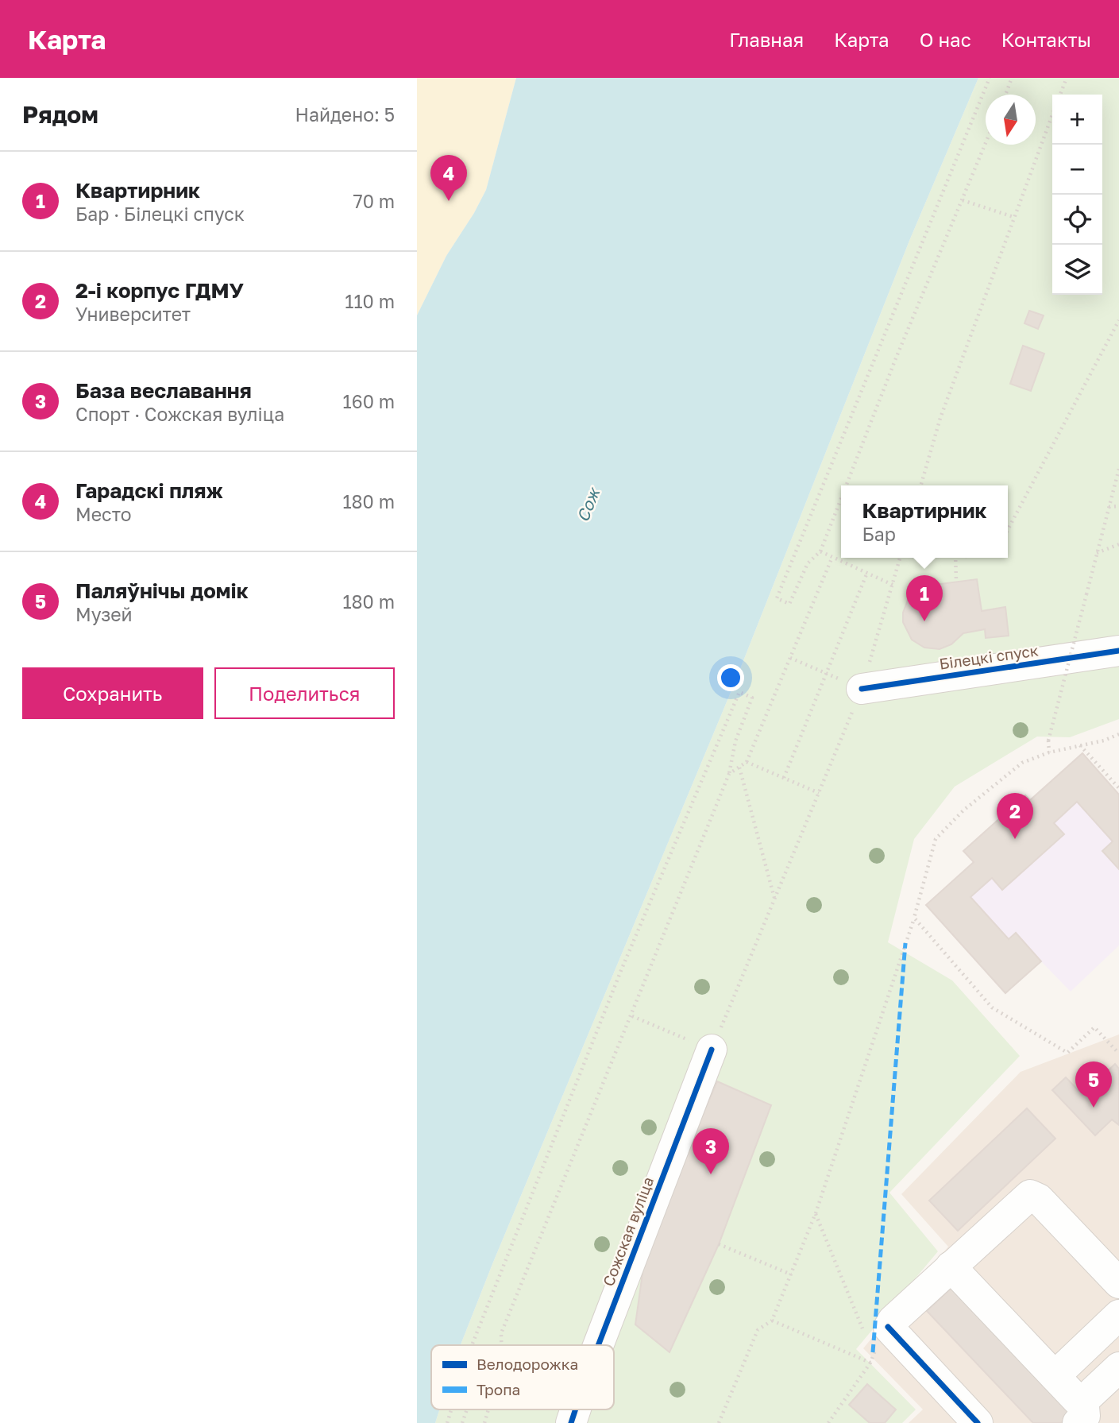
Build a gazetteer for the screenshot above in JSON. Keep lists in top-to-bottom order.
{
  "streets": {
    "street": ["Білецкі спуск", "Сожская вуліца"]
  },
  "water": ["Сож"],
  "legend": ["Велодорожка", "Тропа"],
  "north": "bottom",
  "page": {
    "header": "Карта",
    "nav": [
      "Главная",
      "Карта",
      "О нас",
      "Контакты"
    ],
    "heading": ["Рядом", "Найдено: 5"],
    "map_buttons": ["+", "−"],
    "list": [
      {
        "mark": "1",
        "name": "Квартирник",
        "note": "Бар · Білецкі спуск",
        "value": "70 m"
      },
      {
        "mark": "2",
        "name": "2-і корпус ГДМУ",
        "note": "Университет",
        "value": "110 m"
      },
      {
        "mark": "3",
        "name": "База веславання",
        "note": "Спорт · Сожская вуліца",
        "value": "160 m"
      },
      {
        "mark": "4",
        "name": "Гарадскі пляж",
        "note": "Место",
        "value": "180 m"
      },
      {
        "mark": "5",
        "name": "Паляўнічы домік",
        "note": "Музей",
        "value": "180 m"
      }
    ],
    "pins": [
      "4",
      "1",
      "2",
      "5",
      "3"
    ],
    "popup": ["Квартирник", "Бар"],
    "buttons": ["Сохранить", "Поделиться"]
  }
}
